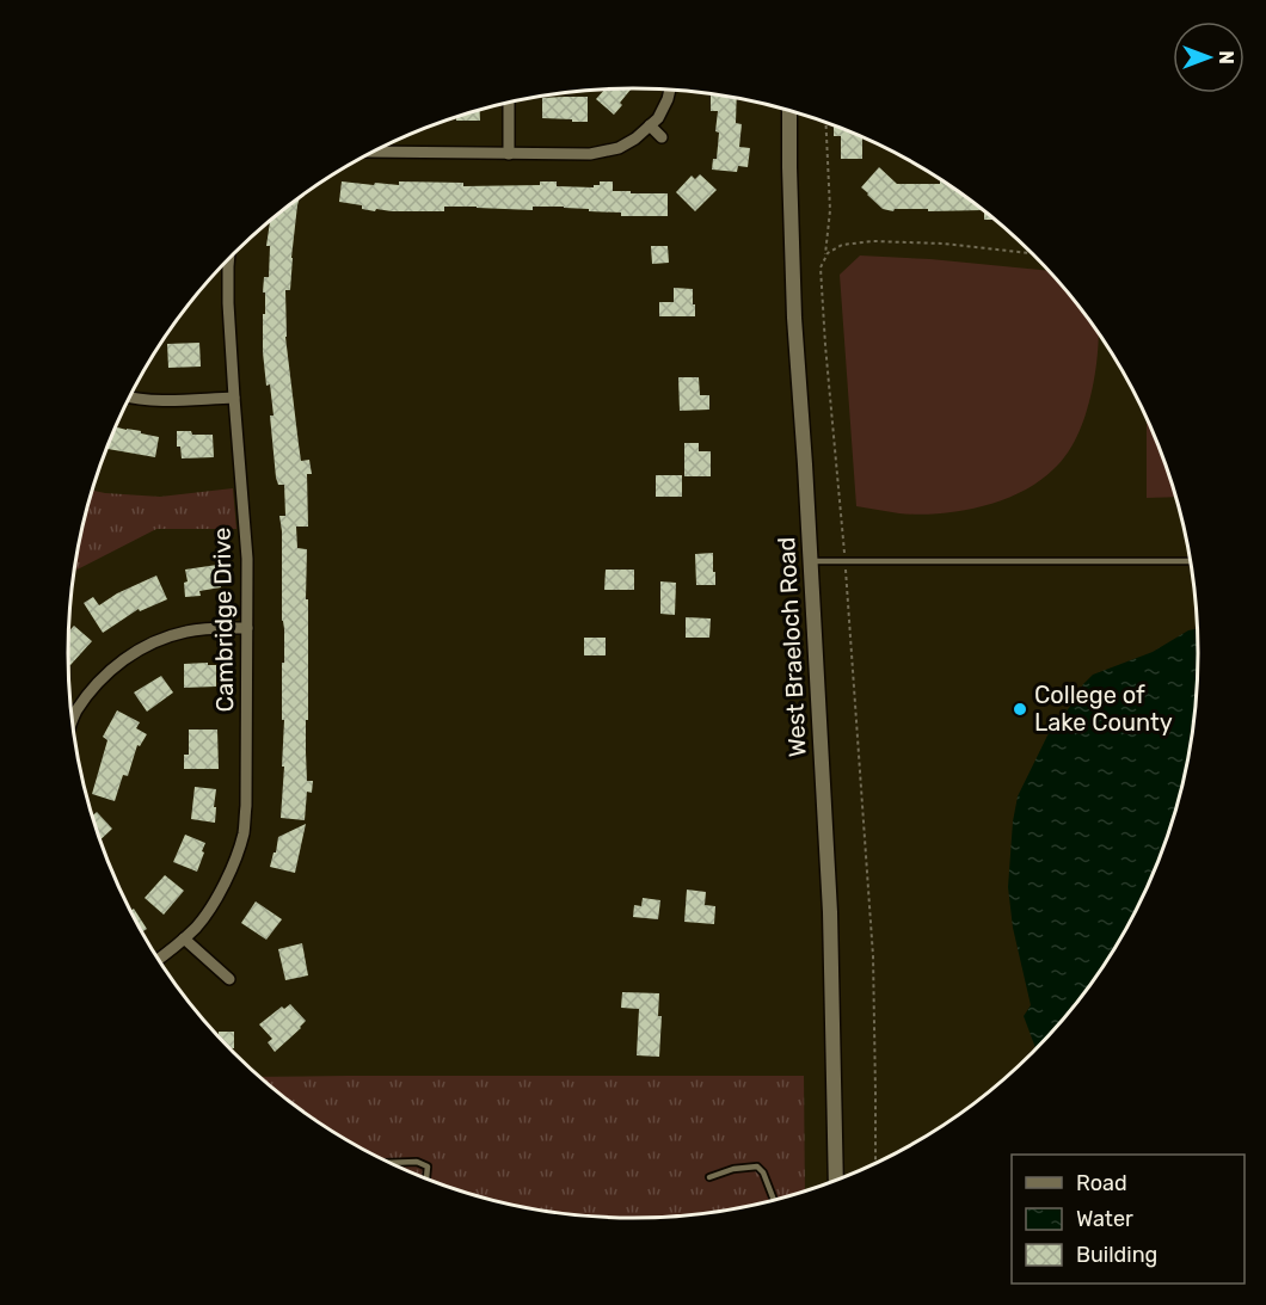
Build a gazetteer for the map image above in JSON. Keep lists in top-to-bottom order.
{
  "streets": {
    "street": ["Cambridge Drive", "West Braeloch Road"]
  },
  "places": ["College of Lake County"],
  "legend": ["Road", "Water", "Building"],
  "north": "right"
}
